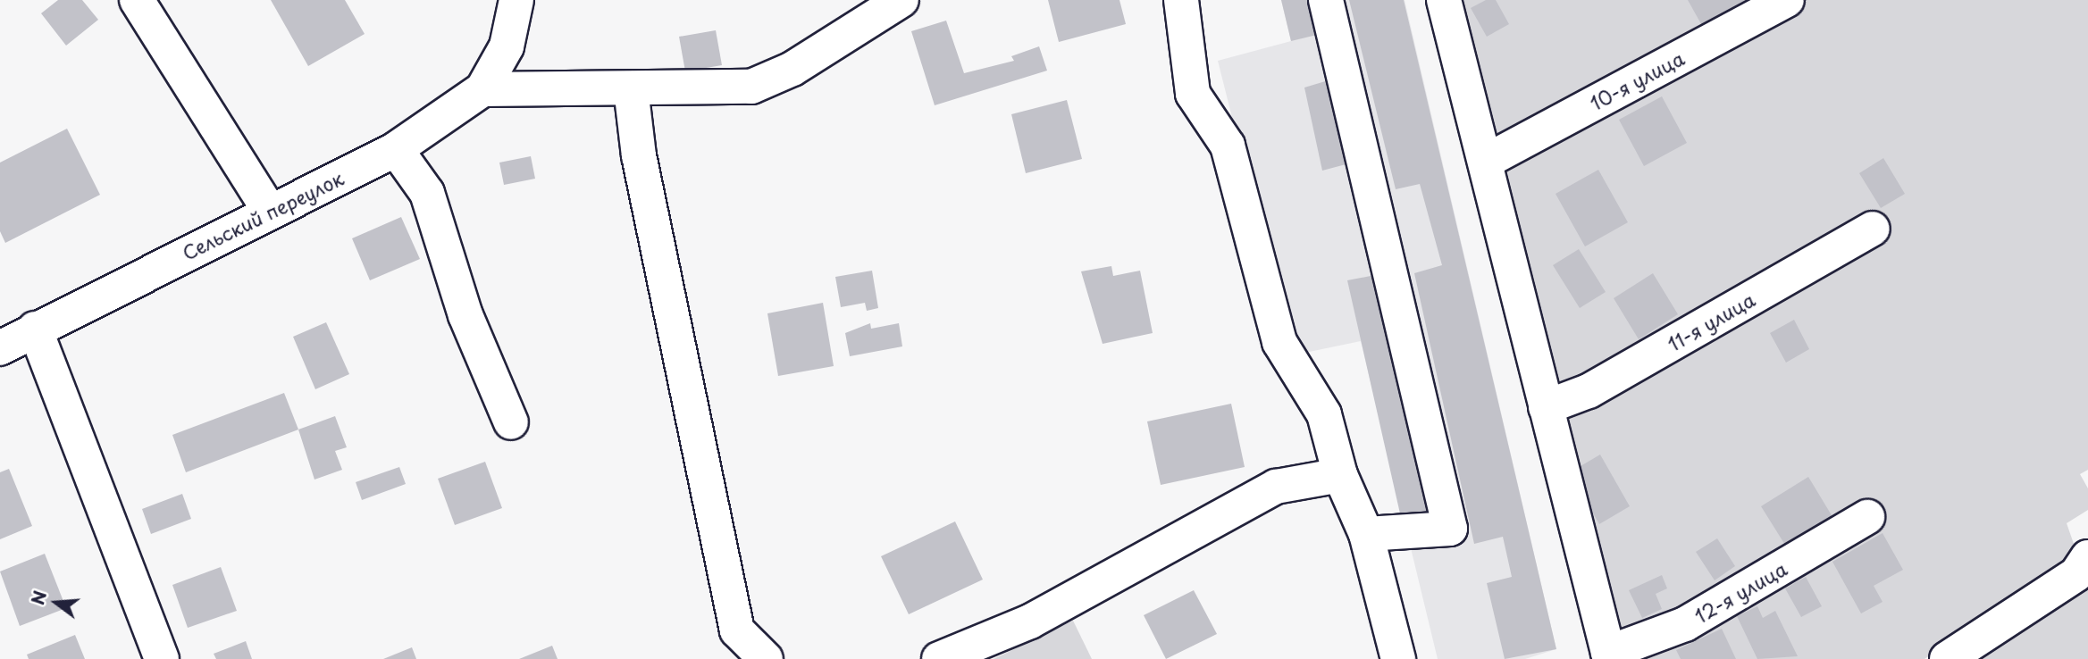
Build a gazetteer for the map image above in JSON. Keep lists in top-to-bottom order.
{
  "streets": {
    "street": [
      "10-я улица",
      "Сельский переулок",
      "11-я улица",
      "12-я улица"
    ]
  },
  "crossings": [
    ["11-я улица", "12-я улица"]
  ],
  "north": "left"
}
